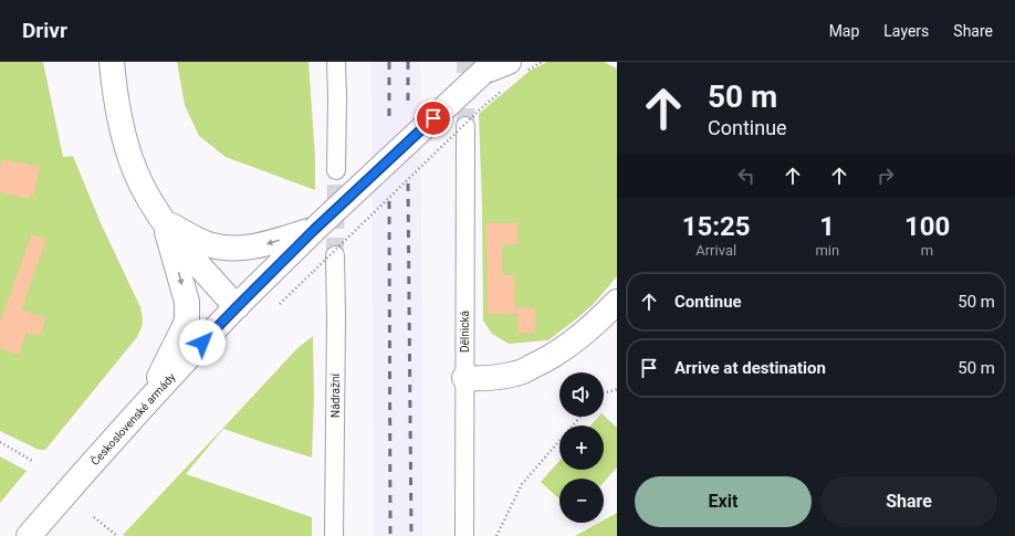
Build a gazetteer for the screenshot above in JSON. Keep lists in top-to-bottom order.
{
  "streets": {
    "main road": ["Československé armády"],
    "street": ["Dělnická", "Nádražní"]
  },
  "page": {
    "header": "Drivr",
    "nav": ["Map", "Layers", "Share"],
    "turn": ["50 m", "Continue"],
    "eta": [
      "15:25",
      "Arrival",
      "1",
      "min",
      "100",
      "m"
    ],
    "list": [
      {
        "name": "Continue",
        "value": "50 m"
      },
      {
        "name": "Arrive at destination",
        "value": "50 m"
      }
    ],
    "map_buttons": ["+", "−"],
    "buttons": ["Exit", "Share"]
  }
}
